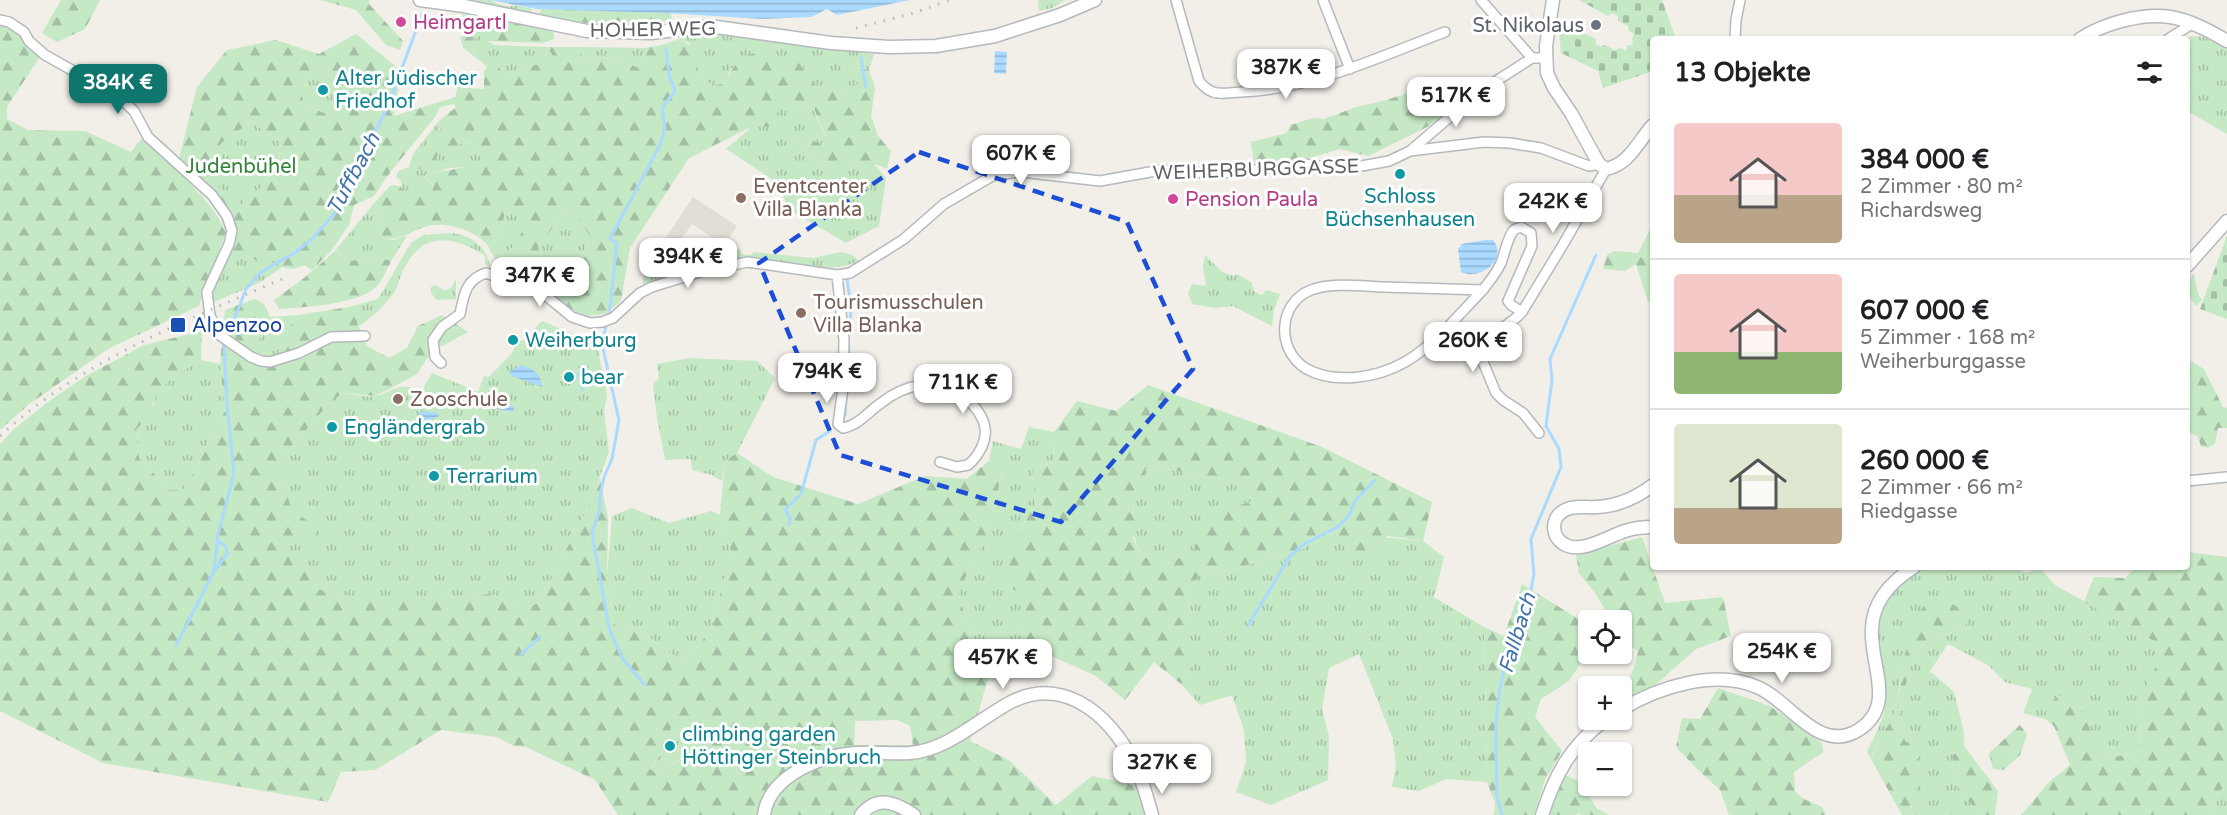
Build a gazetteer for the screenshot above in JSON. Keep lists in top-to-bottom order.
{
  "streets": {
    "street": ["HOHER WEG", "WEIHERBURGGASSE"]
  },
  "water": ["Tuffbach", "Fallbach"],
  "parks": ["Judenbühel"],
  "places": {
    "other": [
      "Heimgartl",
      "St. Nikolaus",
      "Alter Jüdischer Friedhof",
      "Schloss Büchsenhausen",
      "Eventcenter Villa Blanka",
      "Pension Paula",
      "Tourismusschulen Villa Blanka",
      "Weiherburg",
      "bear",
      "Zooschule",
      "Engländergrab",
      "Terrarium",
      "climbing garden Höttinger Steinbruch"
    ],
    "transit": ["Alpenzoo"]
  },
  "page": {
    "heading": "13 Objekte",
    "price": [
      "387K €",
      "384K €",
      "517K €",
      "607K €",
      "242K €",
      "394K €",
      "347K €",
      "260K €",
      "794K €",
      "711K €",
      "254K €",
      "457K €",
      "327K €"
    ],
    "list": [
      {
        "name": "384 000 €",
        "note": "2 Zimmer · 80 m² · Richardsweg"
      },
      {
        "name": "607 000 €",
        "note": "5 Zimmer · 168 m² · Weiherburggasse"
      },
      {
        "name": "260 000 €",
        "note": "2 Zimmer · 66 m² · Riedgasse"
      }
    ],
    "map_buttons": ["+", "−"]
  }
}
